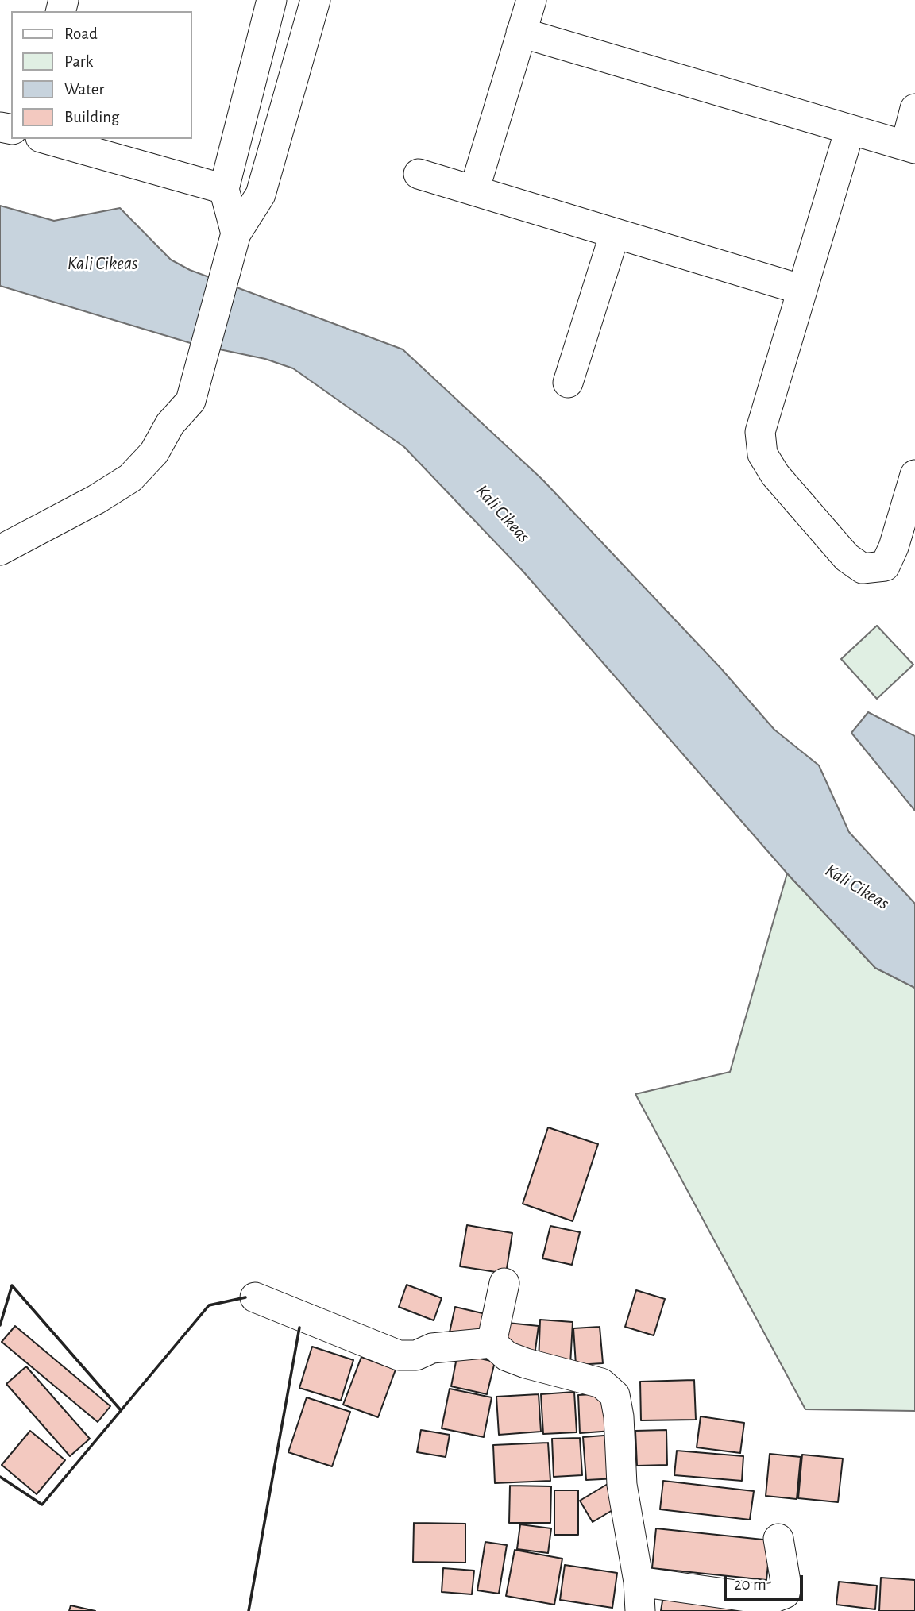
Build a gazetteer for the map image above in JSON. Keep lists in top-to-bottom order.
{
  "water": ["Kali Cikeas"],
  "legend": [
    "Road",
    "Park",
    "Water",
    "Building"
  ],
  "scale_bar": "20 m"
}
